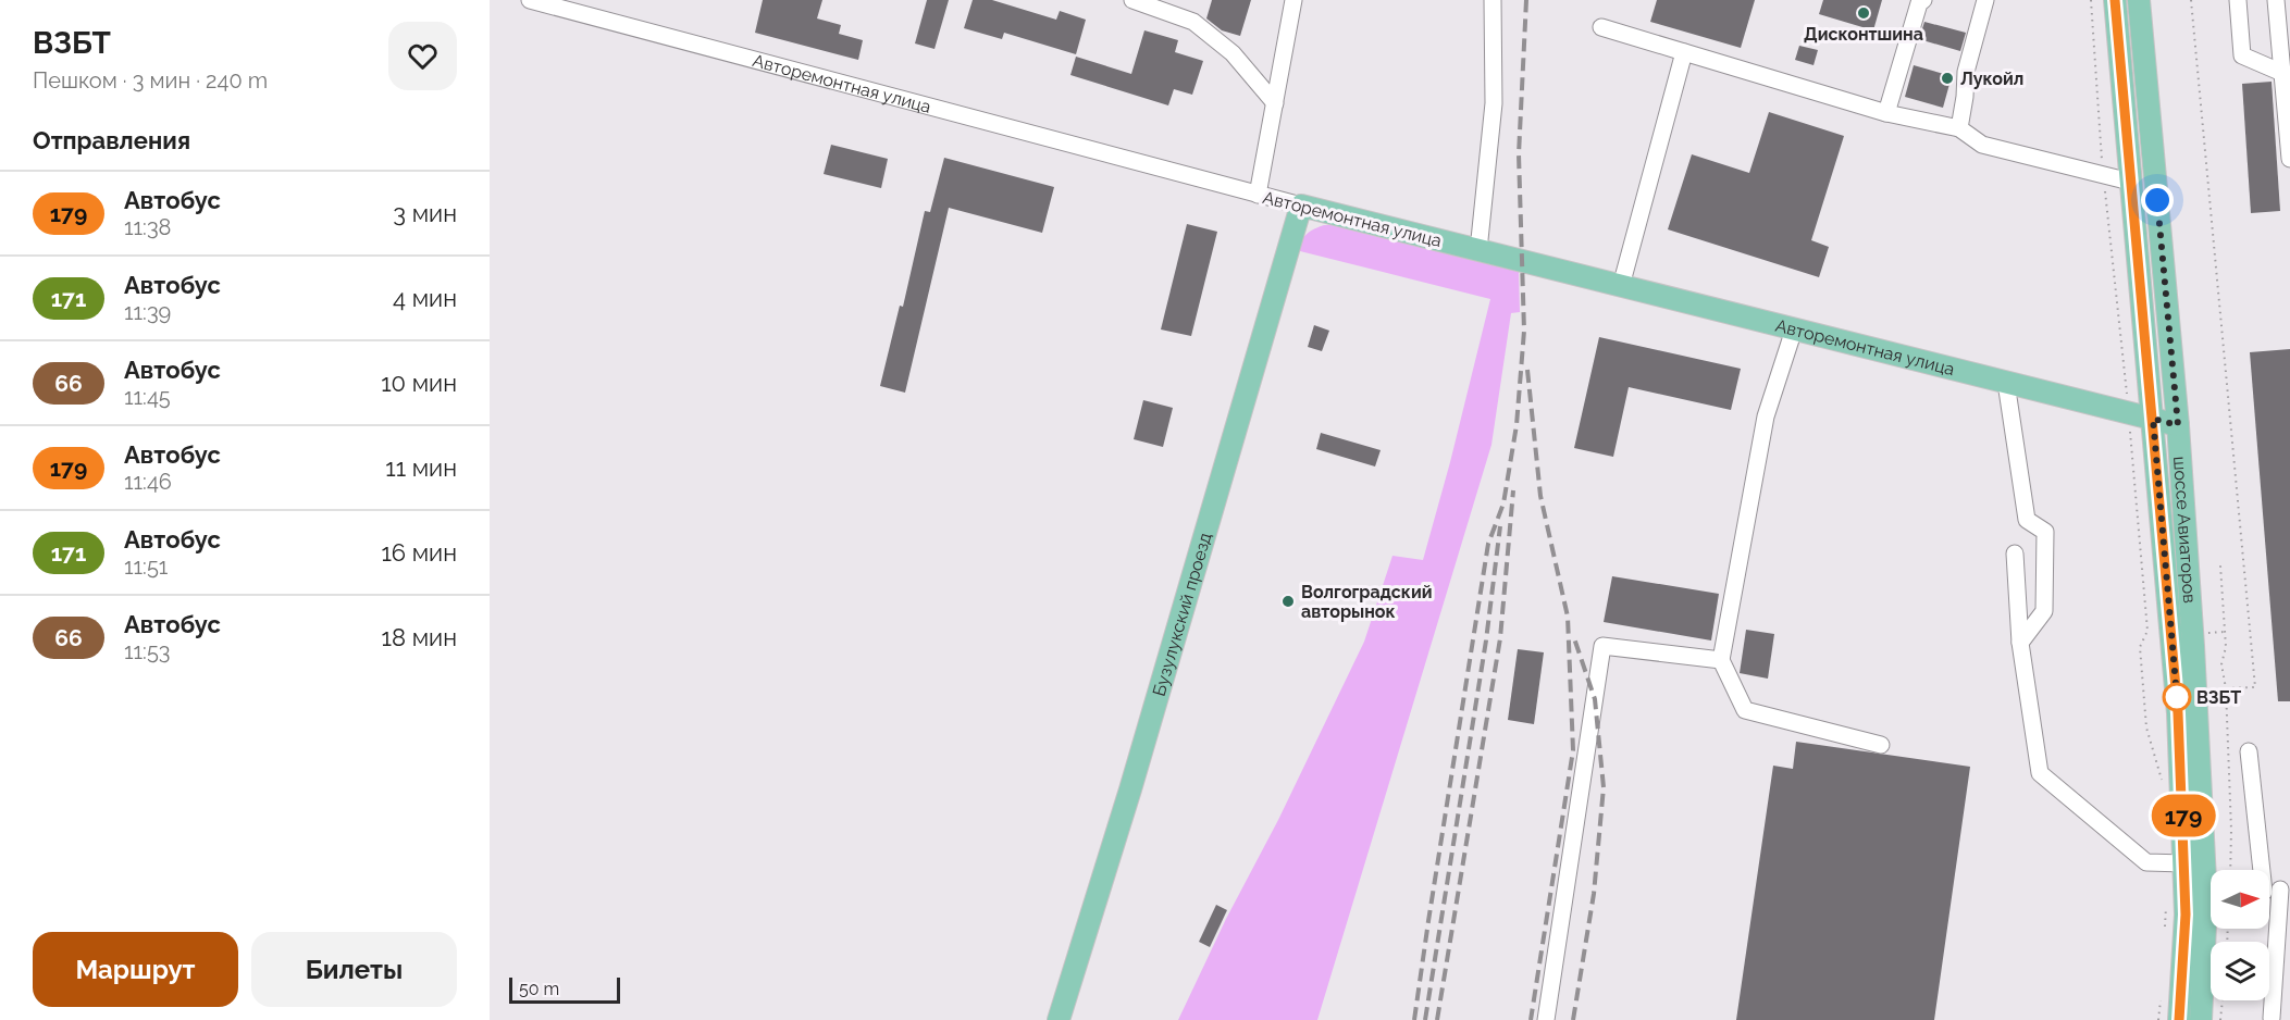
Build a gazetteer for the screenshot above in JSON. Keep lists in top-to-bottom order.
{
  "streets": {
    "main road": ["Авторемонтная улица", "шоссе Авиаторов", "Бузулукский проезд"]
  },
  "crossings": [
    ["Авторемонтная улица", "шоссе Авиаторов"],
    ["Авторемонтная улица", "Бузулукский проезд"]
  ],
  "places": [
    "Дисконтшина",
    "Лукойл",
    "Волгоградский авторынок",
    "ВЗБТ"
  ],
  "lines": ["bus line 179"],
  "scale_bar": "50 m",
  "north": "right",
  "page": {
    "heading": [
      ["ВЗБТ", "Пешком · 3 мин · 240 m"],
      "Отправления"
    ],
    "on_map": "179",
    "list": [
      {
        "mark": "179",
        "name": "Автобус",
        "note": "11:38",
        "value": "3 мин"
      },
      {
        "mark": "171",
        "name": "Автобус",
        "note": "11:39",
        "value": "4 мин"
      },
      {
        "mark": "66",
        "name": "Автобус",
        "note": "11:45",
        "value": "10 мин"
      },
      {
        "mark": "179",
        "name": "Автобус",
        "note": "11:46",
        "value": "11 мин"
      },
      {
        "mark": "171",
        "name": "Автобус",
        "note": "11:51",
        "value": "16 мин"
      },
      {
        "mark": "66",
        "name": "Автобус",
        "note": "11:53",
        "value": "18 мин"
      }
    ],
    "buttons": ["Маршрут", "Билеты"],
    "scale": "50 m"
  }
}
